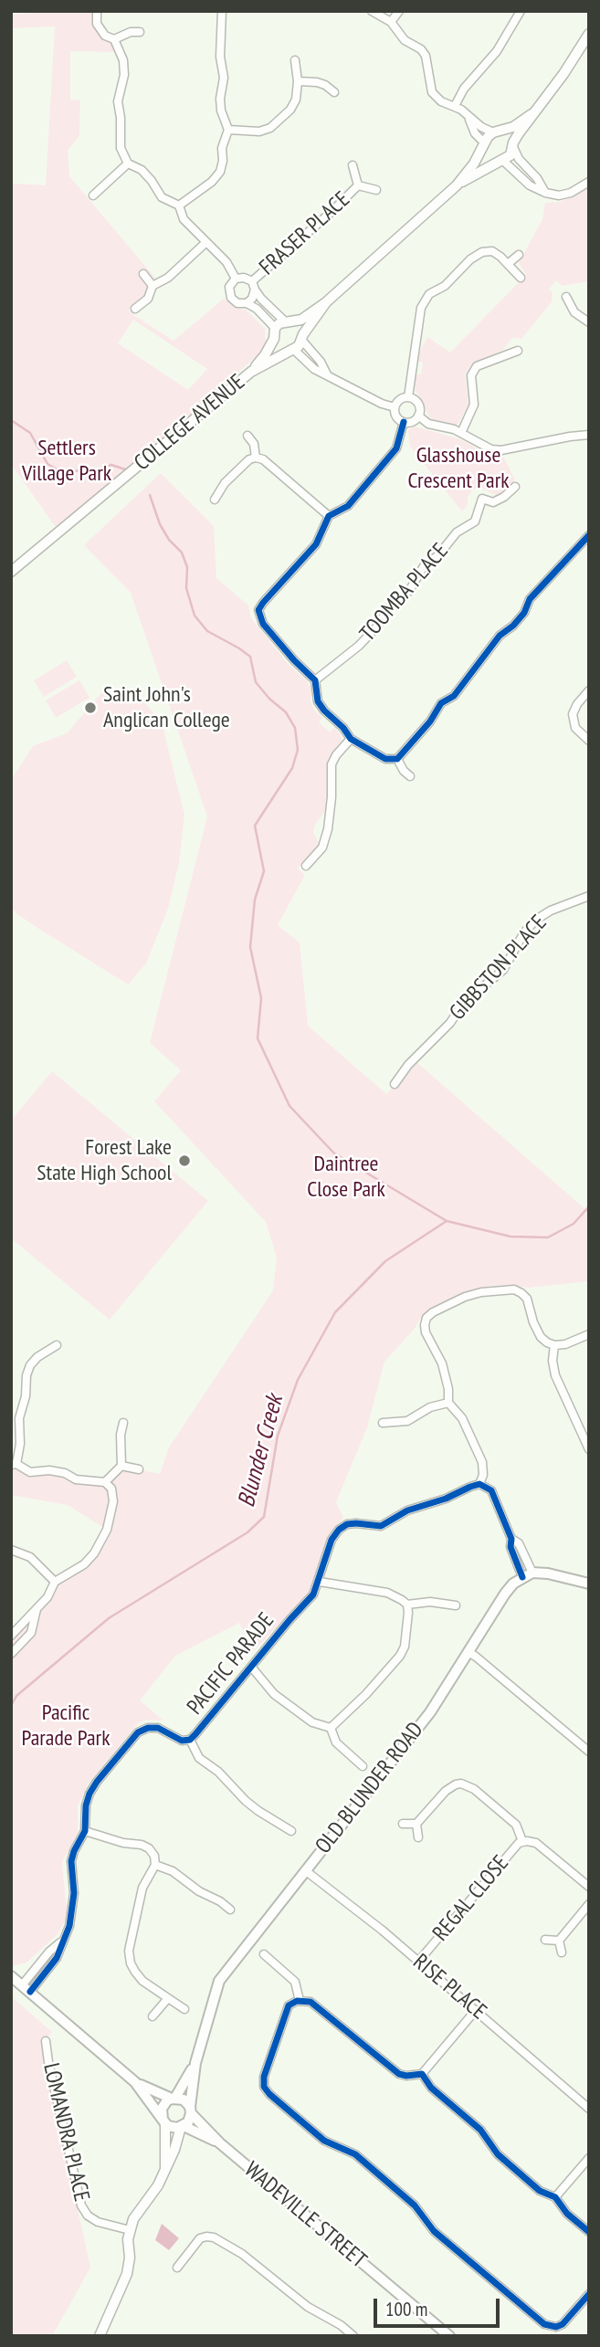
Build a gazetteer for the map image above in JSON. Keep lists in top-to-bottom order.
{
  "streets": {
    "main road": ["OLD BLUNDER ROAD", "WADEVILLE STREET"],
    "street": [
      "FRASER PLACE",
      "COLLEGE AVENUE",
      "TOOMBA PLACE",
      "GIBBSTON PLACE",
      "PACIFIC PARADE",
      "REGAL CLOSE",
      "RISE PLACE",
      "LOMANDRA PLACE"
    ]
  },
  "crossings": [
    ["OLD BLUNDER ROAD", "RISE PLACE"],
    ["OLD BLUNDER ROAD", "WADEVILLE STREET"],
    ["REGAL CLOSE", "RISE PLACE"]
  ],
  "water": ["Blunder Creek"],
  "parks": [
    "Settlers Village Park",
    "Glasshouse Crescent Park",
    "Daintree Close Park",
    "Pacific Parade Park"
  ],
  "places": ["Saint John's Anglican College", "Forest Lake State High School"],
  "scale_bar": "100 m"
}
